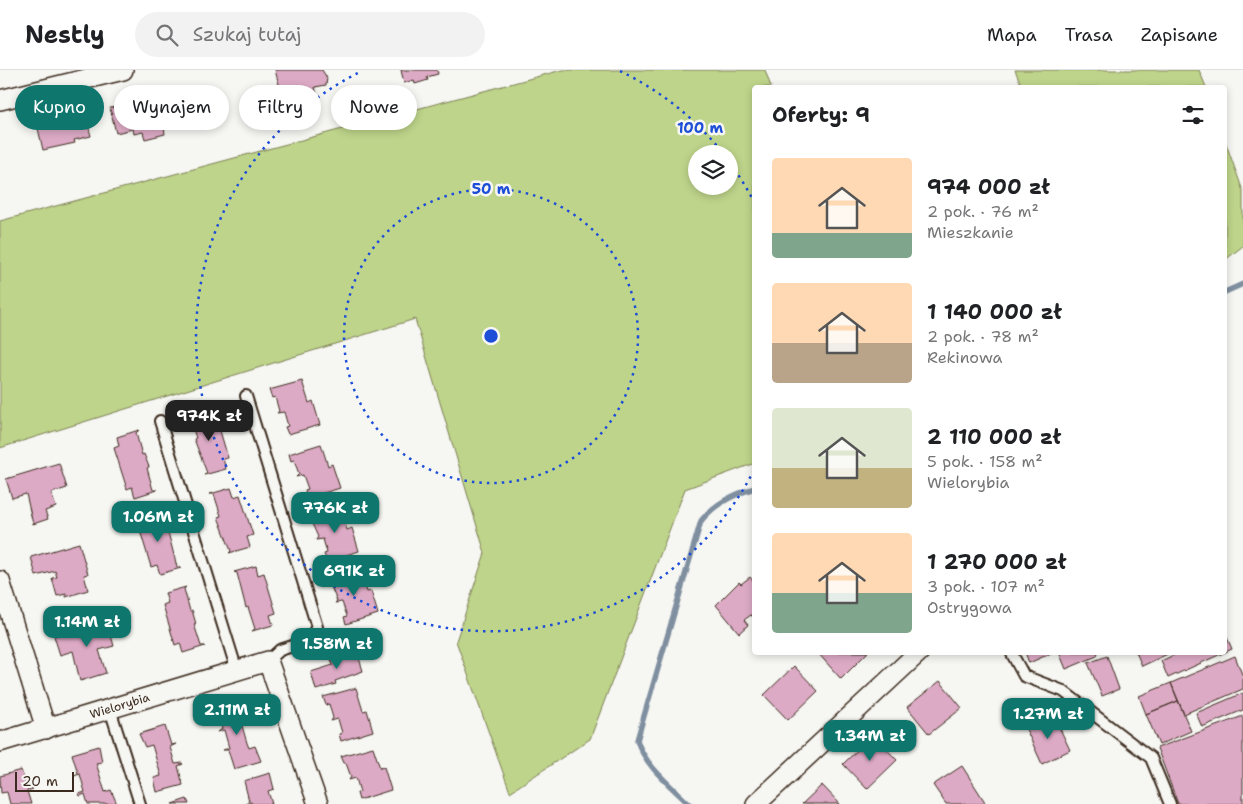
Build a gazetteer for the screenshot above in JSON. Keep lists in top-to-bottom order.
{
  "streets": {
    "street": ["Wielorybia"]
  },
  "scale_bar": "20 m",
  "page": {
    "header": "Nestly",
    "search": "Szukaj tutaj",
    "nav": ["Mapa", "Trasa", "Zapisane"],
    "chip": [
      "Kupno",
      "Wynajem",
      "Filtry",
      "Nowe"
    ],
    "heading": "Oferty: 9",
    "list": [
      {
        "name": "974 000 zł",
        "note": "2 pok. · 76 m² · Mieszkanie"
      },
      {
        "name": "1 140 000 zł",
        "note": "2 pok. · 78 m² · Rekinowa"
      },
      {
        "name": "2 110 000 zł",
        "note": "5 pok. · 158 m² · Wielorybia"
      },
      {
        "name": "1 270 000 zł",
        "note": "3 pok. · 107 m² · Ostrygowa"
      }
    ],
    "price": [
      "974K zł",
      "776K zł",
      "1.06M zł",
      "691K zł",
      "1.14M zł",
      "1.58M zł",
      "2.11M zł",
      "1.27M zł",
      "1.34M zł"
    ],
    "scale": "20 m"
  },
  "rings": ["100 m", "50 m"]
}
